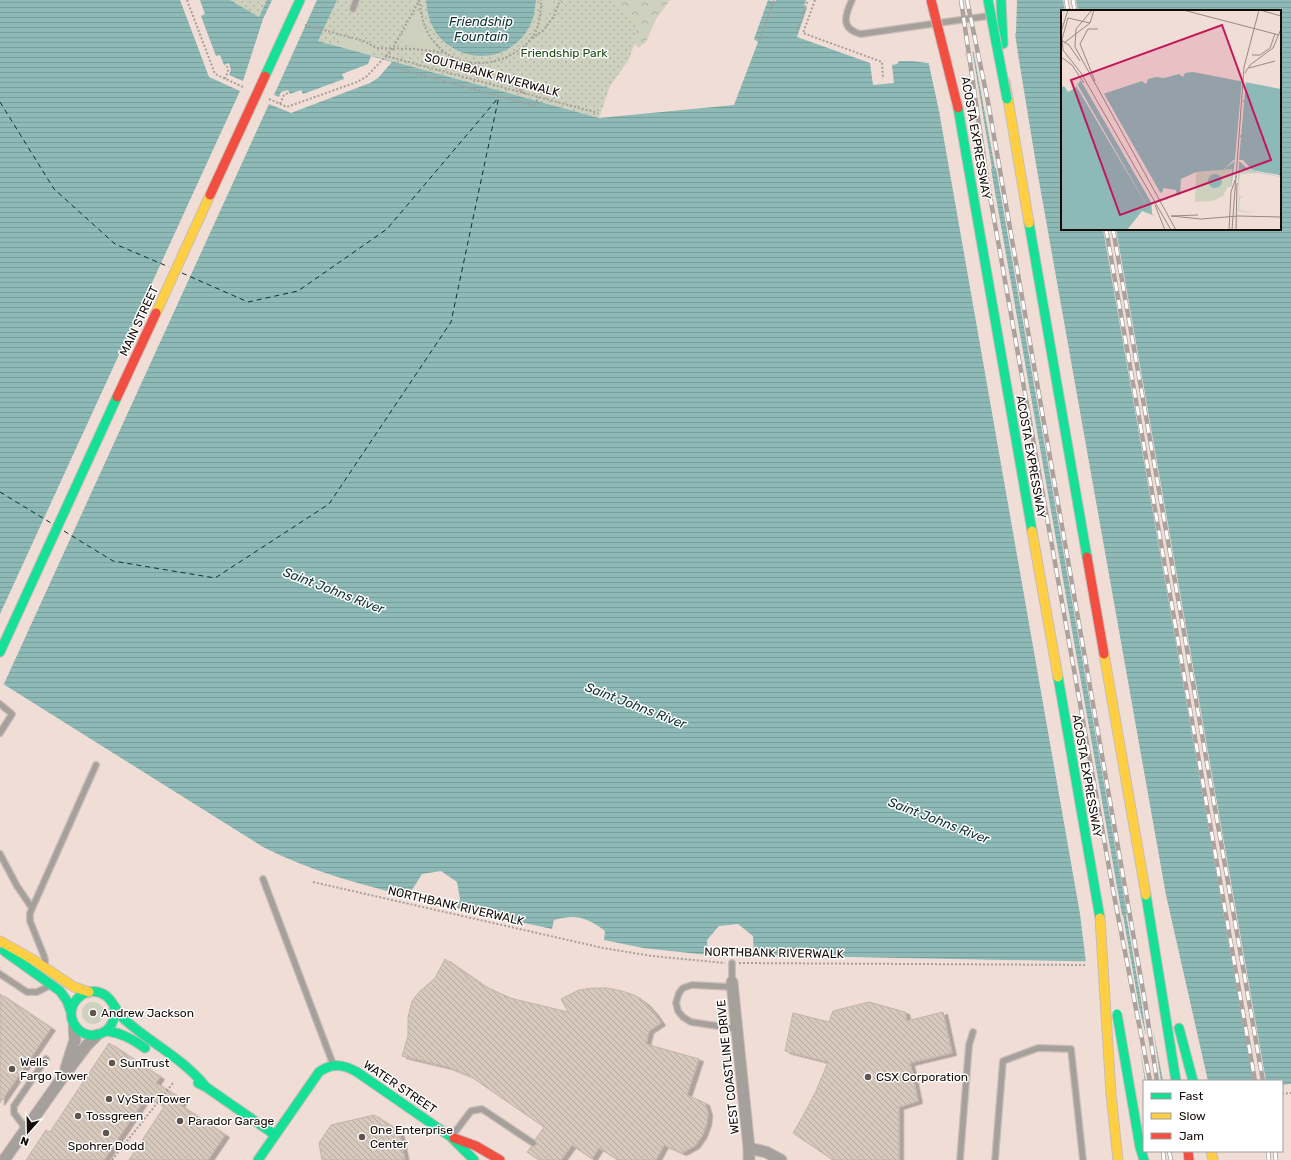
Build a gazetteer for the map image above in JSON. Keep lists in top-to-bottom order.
{
  "streets": {
    "main road": ["ACOSTA EXPRESSWAY", "MAIN STREET", "WATER STREET"],
    "street": ["WEST COASTLINE DRIVE"],
    "path": ["SOUTHBANK RIVERWALK", "NORTHBANK RIVERWALK"]
  },
  "water": ["Friendship Fountain", "Saint Johns River"],
  "parks": ["Friendship Park"],
  "places": [
    "Andrew Jackson",
    "SunTrust",
    "Wells Fargo Tower",
    "CSX Corporation",
    "VyStar Tower",
    "Tossgreen",
    "Parador Garage",
    "Spohrer Dodd",
    "One Enterprise Center"
  ],
  "legend": ["Fast", "Slow", "Jam"],
  "north": "bottom"
}
